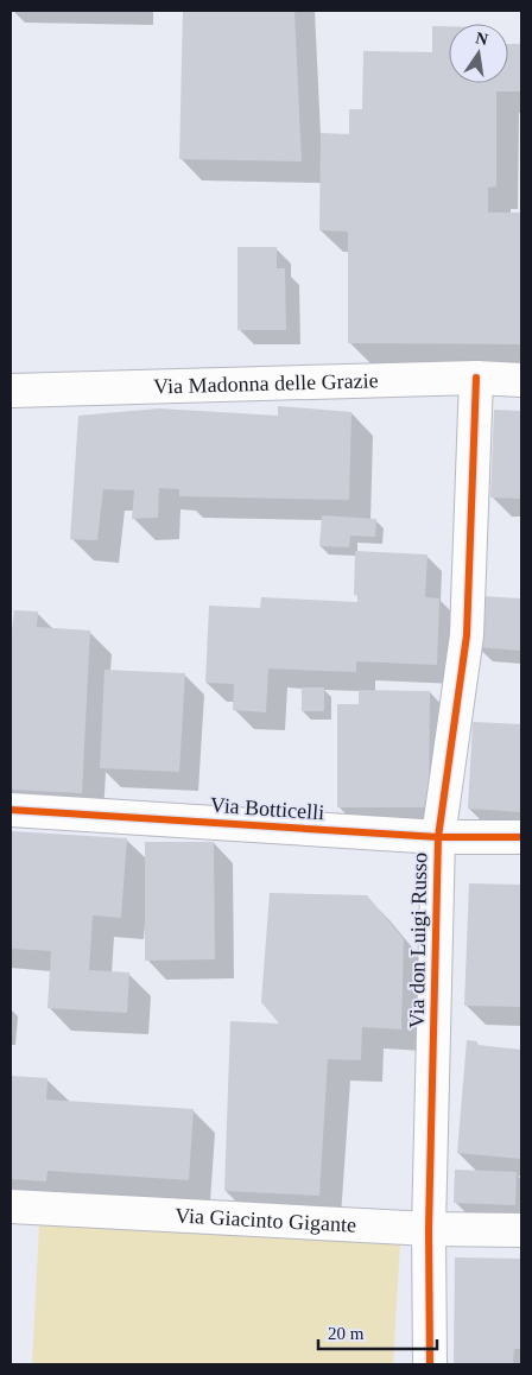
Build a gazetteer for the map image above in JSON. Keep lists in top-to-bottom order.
{
  "streets": {
    "street": [
      "Via Madonna delle Grazie",
      "Via Botticelli",
      "Via don Luigi Russo",
      "Via Giacinto Gigante"
    ]
  },
  "crossings": [
    ["Via Madonna delle Grazie", "Via don Luigi Russo"],
    ["Via Botticelli", "Via don Luigi Russo"],
    ["Via don Luigi Russo", "Via Giacinto Gigante"]
  ],
  "scale_bar": "20 m",
  "north": "top"
}
